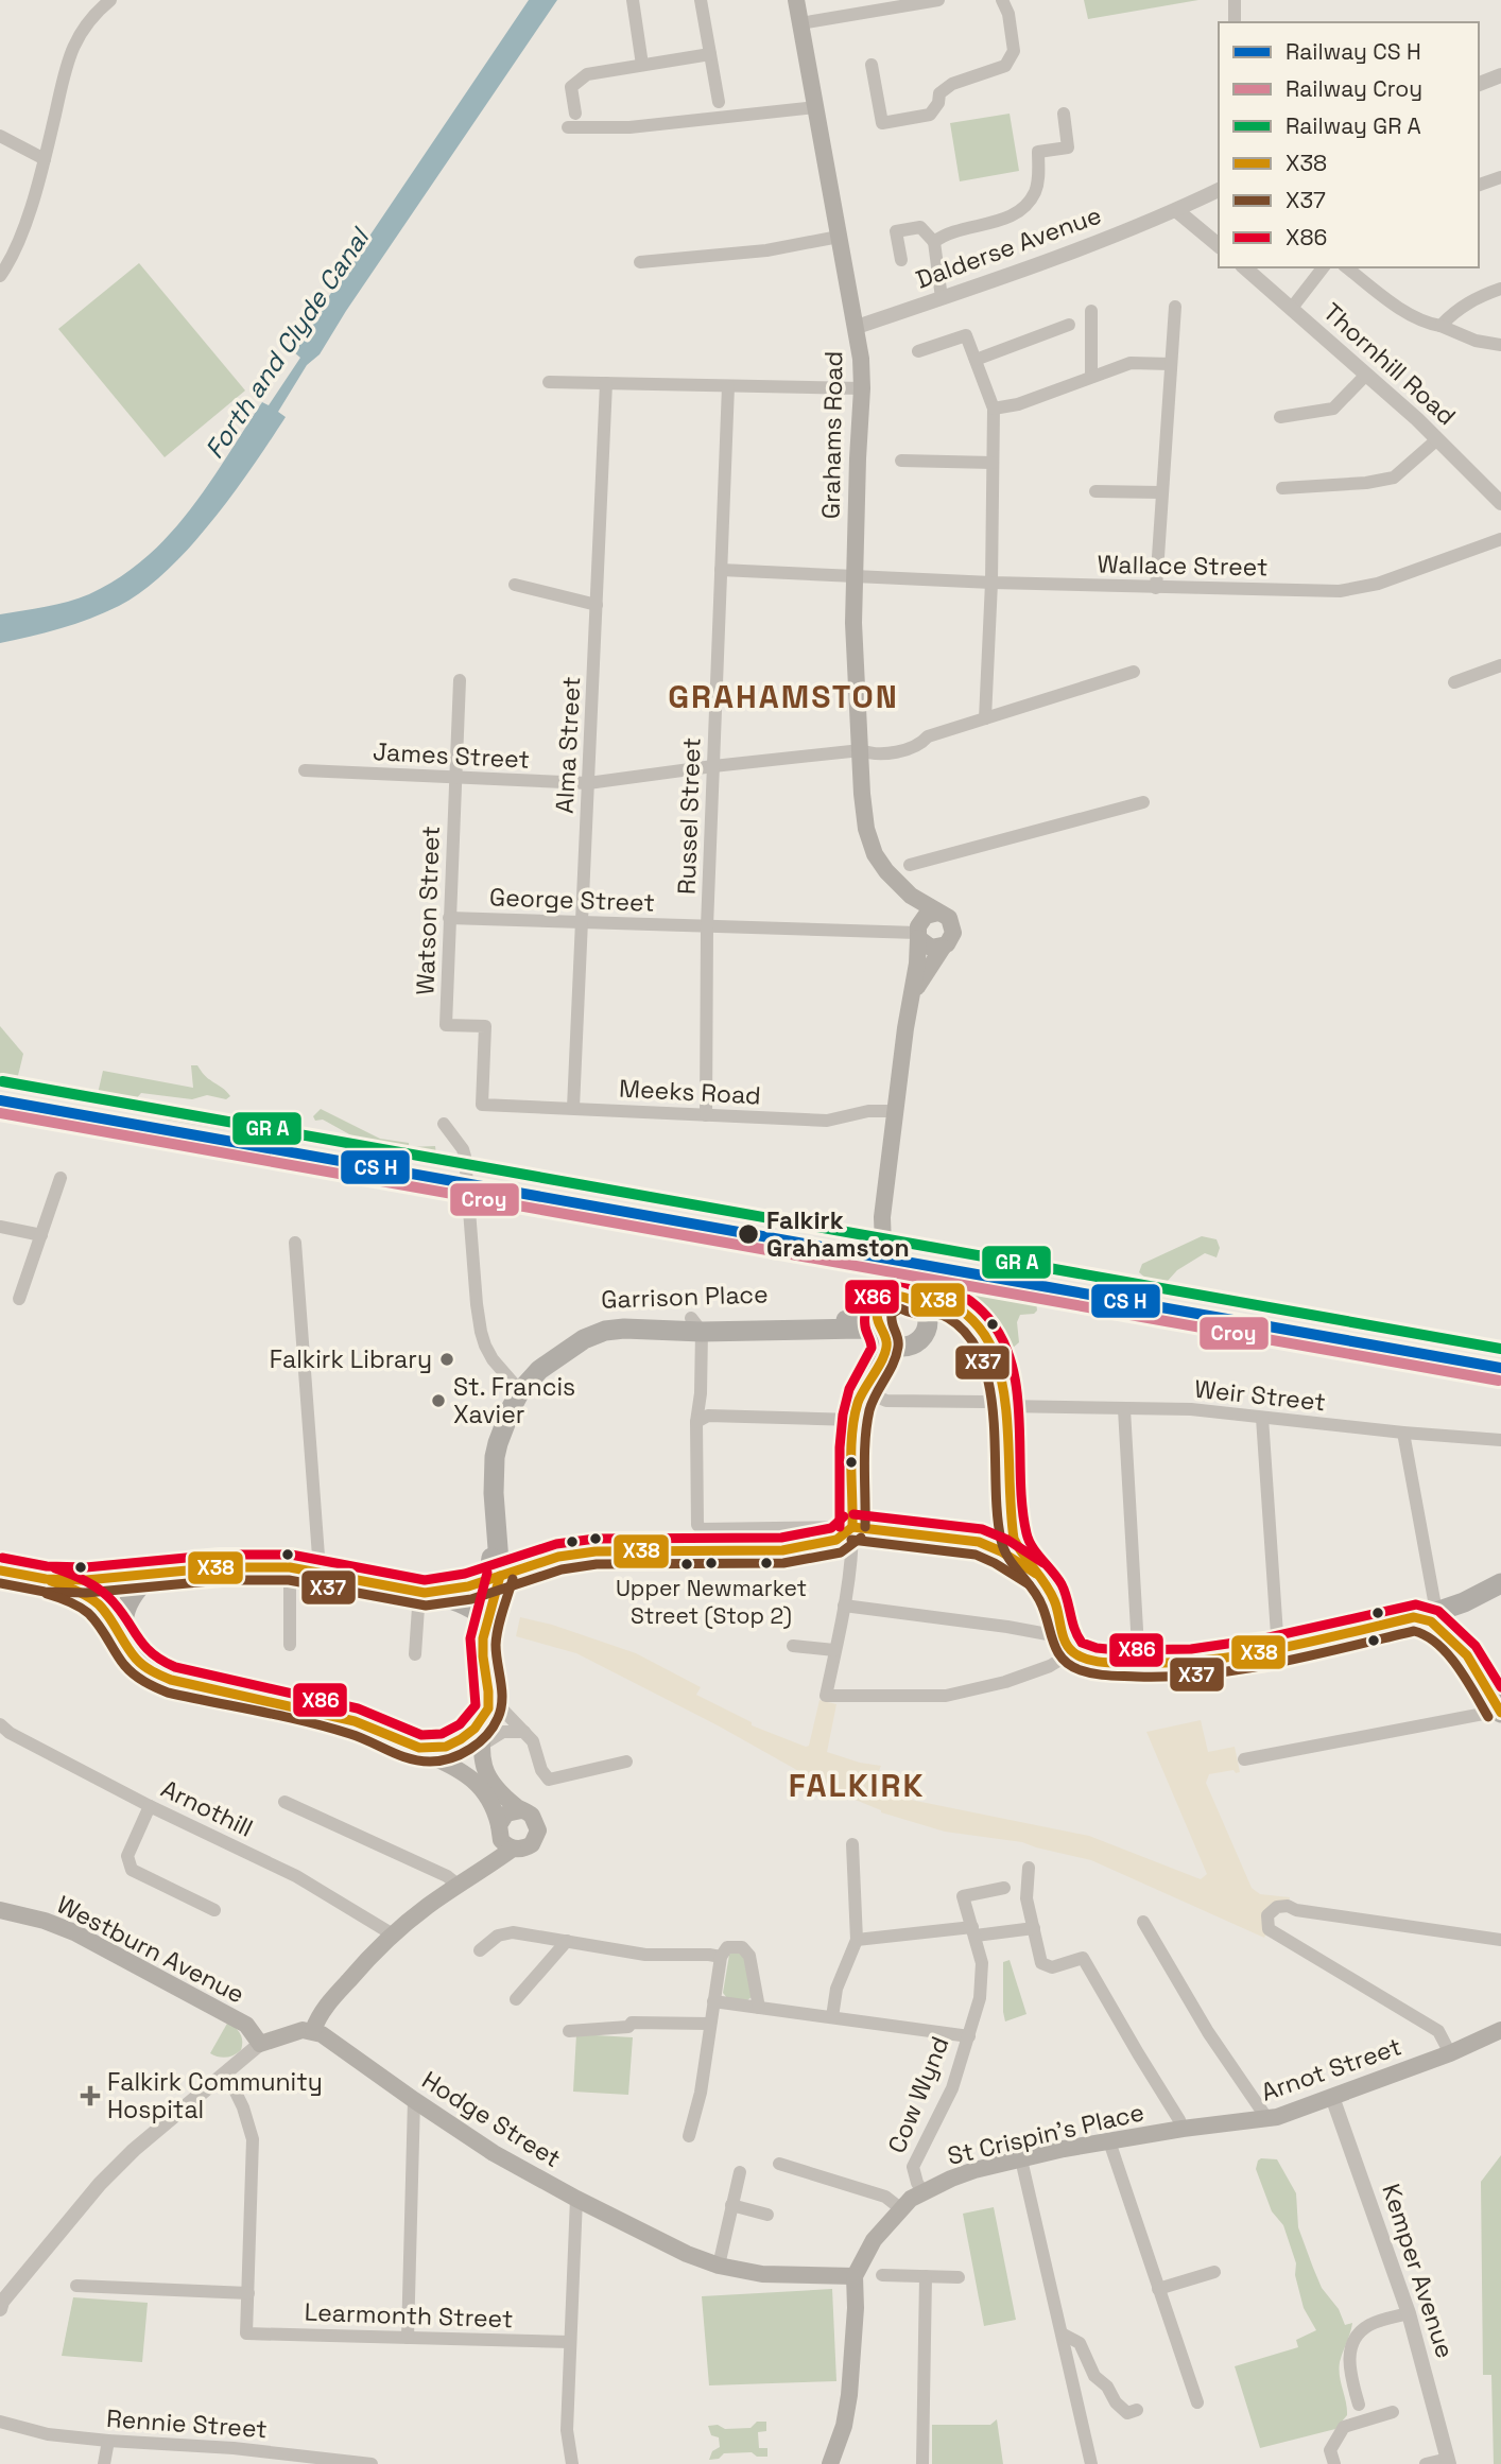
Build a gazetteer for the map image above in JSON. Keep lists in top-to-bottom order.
{
  "streets": {
    "main road": [
      "Grahams Road",
      "Garrison Place",
      "Westburn Avenue",
      "Arnot Street",
      "Hodge Street",
      "St Crispin's Place"
    ],
    "street": [
      "Dalderse Avenue",
      "Thornhill Road",
      "Wallace Street",
      "Alma Street",
      "James Street",
      "Russel Street",
      "George Street",
      "Watson Street",
      "Meeks Road",
      "Weir Street",
      "Arnothill",
      "Cow Wynd",
      "Kemper Avenue",
      "Learmonth Street",
      "Rennie Street"
    ]
  },
  "crossings": [
    ["Dalderse Avenue", "Grahams Road"],
    ["Grahams Road", "Wallace Street"],
    ["Grahams Road", "James Street"],
    ["Grahams Road", "George Street"],
    ["Wallace Street", "Russel Street"],
    ["Alma Street", "James Street"],
    ["Alma Street", "George Street"],
    ["Alma Street", "Meeks Road"],
    ["James Street", "Russel Street"],
    ["James Street", "Watson Street"],
    ["Russel Street", "George Street"],
    ["Russel Street", "Meeks Road"],
    ["George Street", "Watson Street"],
    ["Watson Street", "Meeks Road"],
    ["Arnot Street", "St Crispin's Place"],
    ["Arnot Street", "Kemper Avenue"],
    ["Cow Wynd", "St Crispin's Place"]
  ],
  "districts": ["GRAHAMSTON", "FALKIRK"],
  "water": ["Forth and Clyde Canal"],
  "places": {
    "other": [
      "Falkirk Grahamston",
      "Falkirk Library",
      "St. Francis Xavier",
      "Upper Newmarket Street (Stop 2)"
    ],
    "health": ["Falkirk Community Hospital"]
  },
  "lines": [
    "rail line Croy",
    "transit line X86",
    "transit line X38",
    "transit line X37"
  ],
  "legend": [
    "Railway CS H",
    "Railway Croy",
    "Railway GR A",
    "X38",
    "X37",
    "X86"
  ]
}
